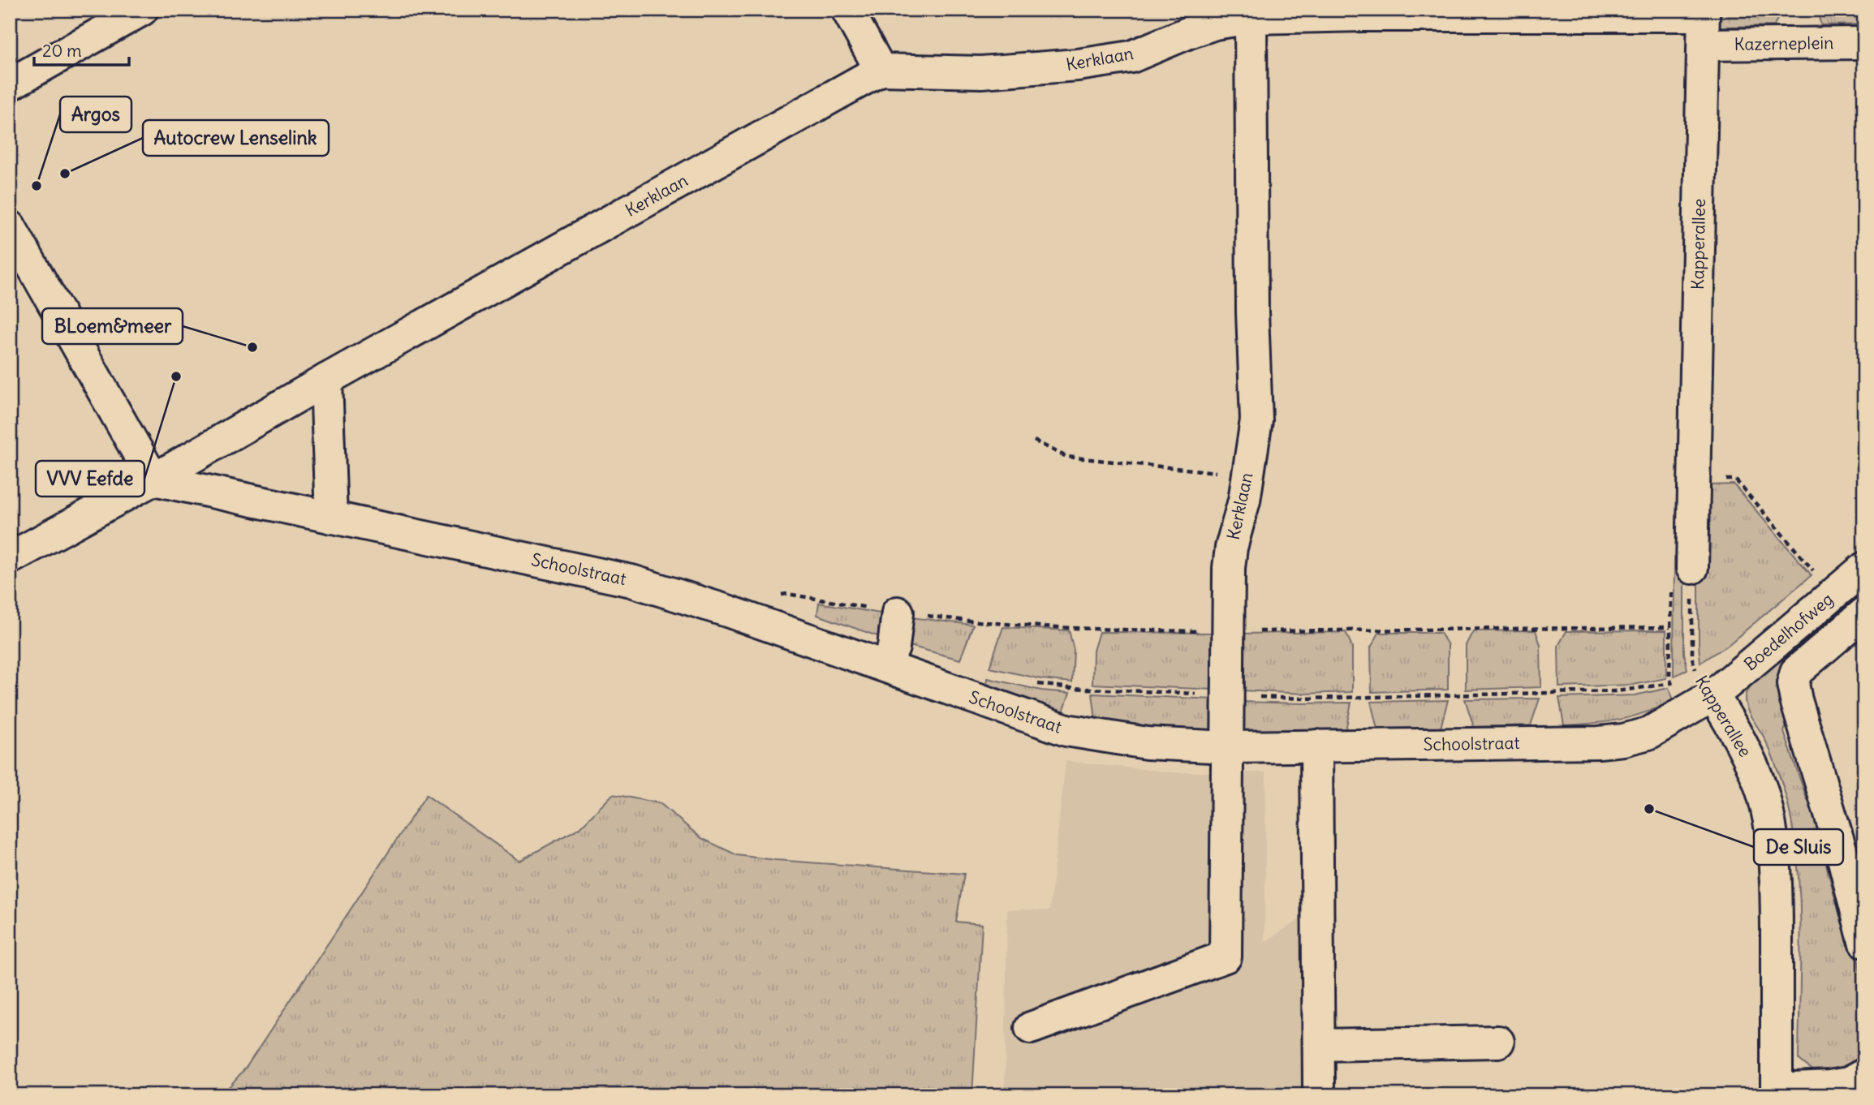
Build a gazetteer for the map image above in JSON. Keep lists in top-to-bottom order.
{
  "streets": {
    "street": [
      "Kazerneplein",
      "Kerklaan",
      "Kapperallee",
      "Schoolstraat",
      "Boedelhofweg"
    ]
  },
  "crossings": [
    ["Kazerneplein", "Kerklaan"],
    ["Kazerneplein", "Kapperallee"],
    ["Kerklaan", "Schoolstraat"],
    ["Kapperallee", "Schoolstraat"],
    ["Kapperallee", "Boedelhofweg"],
    ["Schoolstraat", "Boedelhofweg"]
  ],
  "places": [
    "Autocrew Lenselink",
    "Argos",
    "BLoem&meer",
    "VVV Eefde",
    "De Sluis"
  ],
  "scale_bar": "20 m"
}
